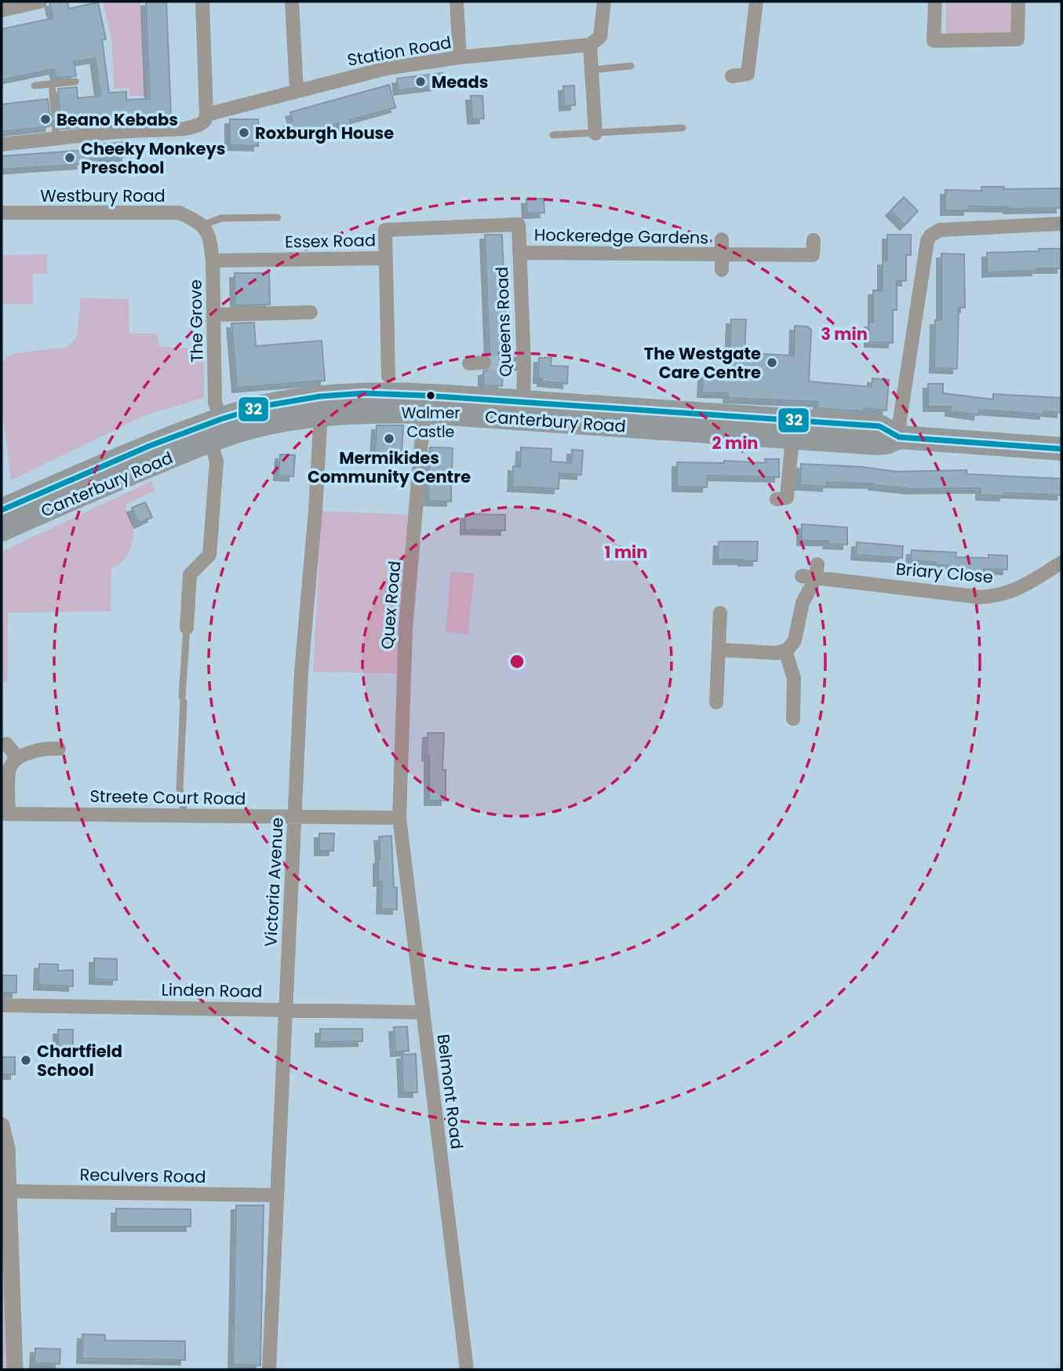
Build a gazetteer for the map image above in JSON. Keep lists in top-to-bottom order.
{
  "streets": {
    "highway": ["Canterbury Road"],
    "street": [
      "Station Road",
      "Westbury Road",
      "Hockeredge Gardens",
      "Essex Road",
      "The Grove",
      "Queens Road",
      "Briary Close",
      "Quex Road",
      "Streete Court Road",
      "Victoria Avenue",
      "Linden Road",
      "Belmont Road",
      "Reculvers Road"
    ]
  },
  "crossings": [
    ["Westbury Road", "The Grove"],
    ["Hockeredge Gardens", "Queens Road"],
    ["Essex Road", "The Grove"],
    ["Essex Road", "Queens Road"],
    ["The Grove", "Canterbury Road"],
    ["Queens Road", "Canterbury Road"],
    ["Canterbury Road", "Quex Road"],
    ["Canterbury Road", "Victoria Avenue"],
    ["Quex Road", "Streete Court Road"],
    ["Quex Road", "Belmont Road"],
    ["Streete Court Road", "Victoria Avenue"],
    ["Streete Court Road", "Belmont Road"],
    ["Victoria Avenue", "Linden Road"],
    ["Victoria Avenue", "Reculvers Road"],
    ["Linden Road", "Belmont Road"]
  ],
  "places": [
    "Meads",
    "Beano Kebabs",
    "Roxburgh House",
    "Cheeky Monkeys Preschool",
    "The Westgate Care Centre",
    "Walmer Castle",
    "Mermikides Community Centre",
    "Chartfield School"
  ],
  "lines": ["transit line 32"],
  "rings": ["3 min", "2 min", "1 min"]
}
